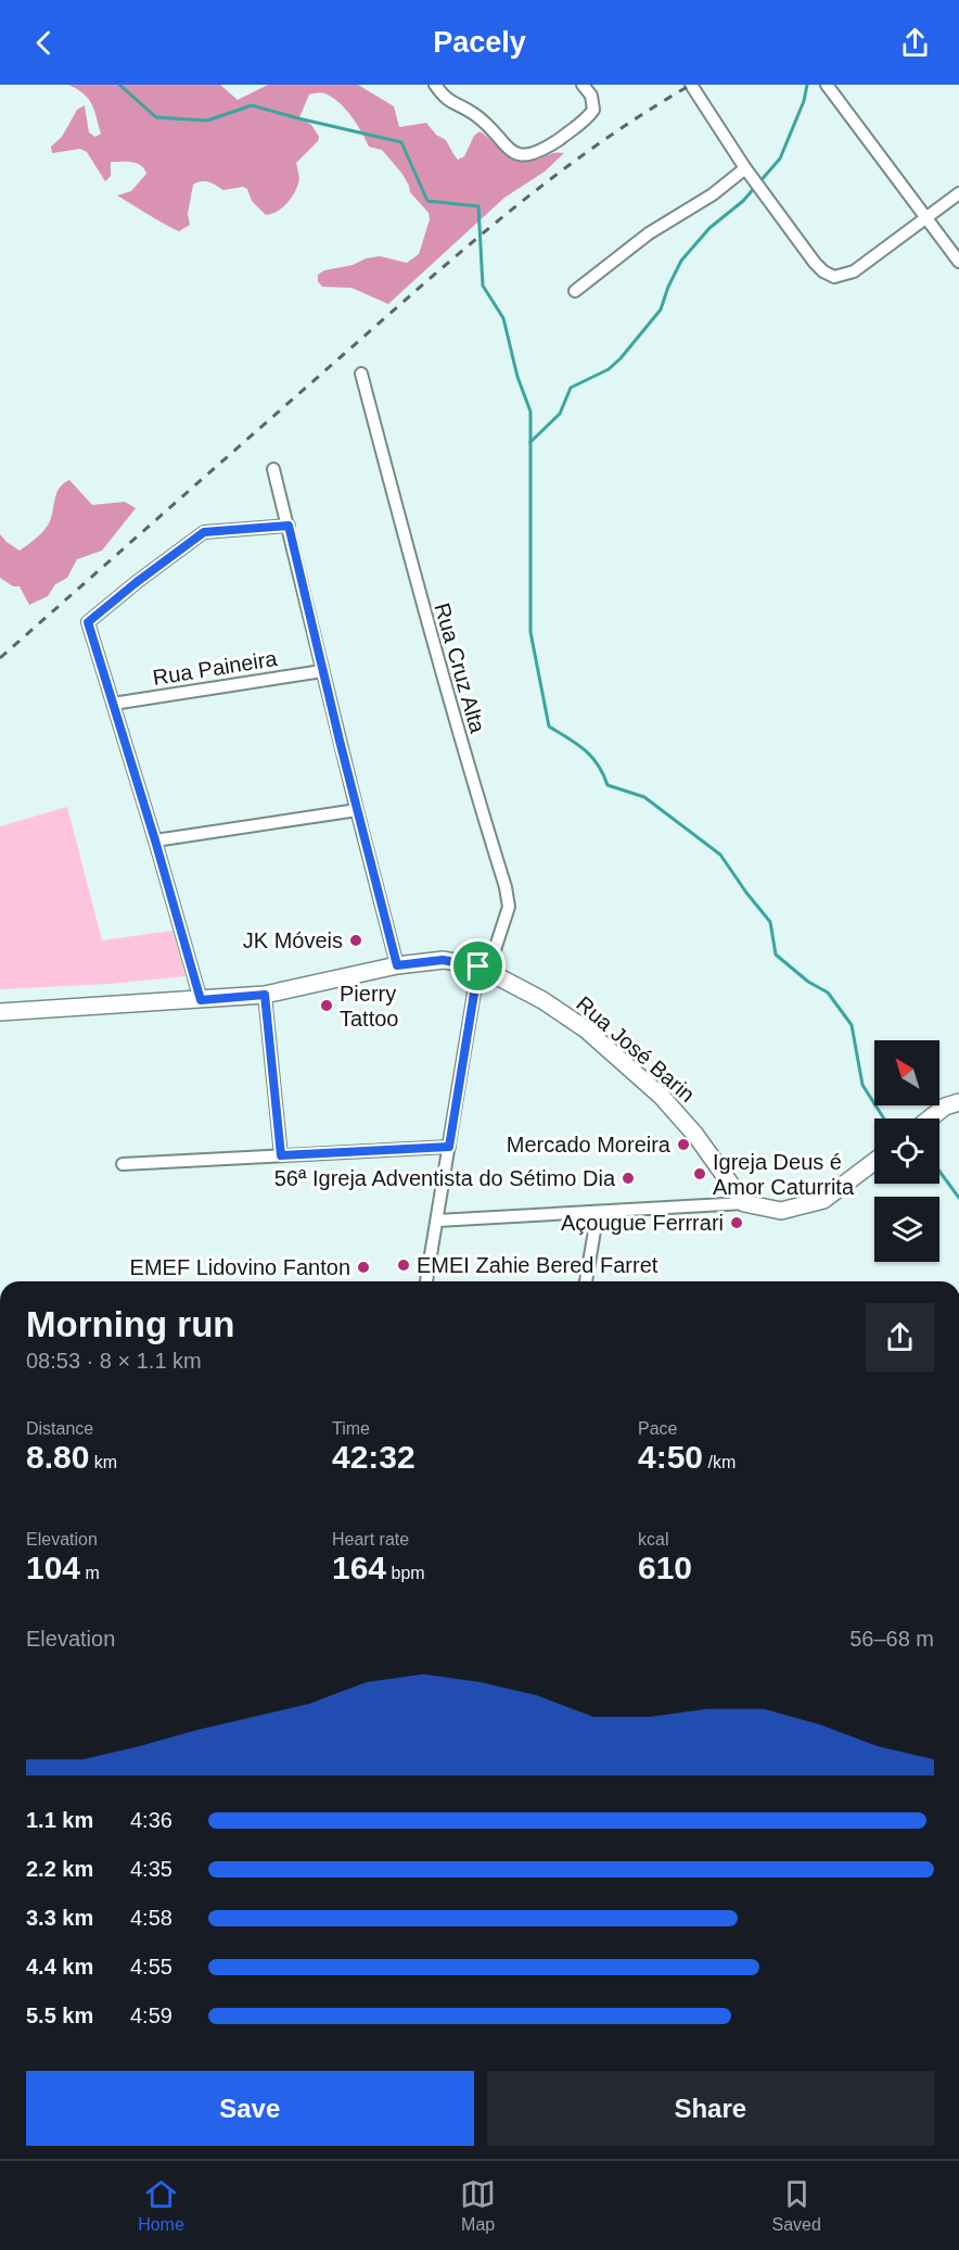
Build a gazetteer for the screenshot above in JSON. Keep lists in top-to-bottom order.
{
  "streets": {
    "main road": ["Rua José Barin"],
    "street": ["Rua Paineira", "Rua Cruz Alta"]
  },
  "crossings": [
    ["Rua Cruz Alta", "Rua José Barin"]
  ],
  "places": [
    "JK Móveis",
    "Pierry Tattoo",
    "Mercado Moreira",
    "Igreja Deus é Amor Caturrita",
    "56ª Igreja Adventista do Sétimo Dia",
    "Açougue Ferrrari",
    "EMEI Zahie Bered Farret",
    "EMEF Lidovino Fanton"
  ],
  "north": "top left",
  "page": {
    "header": "Pacely",
    "heading": ["Morning run", "08:53 · 8 × 1.1 km"],
    "stats": [
      ["Distance", "8.80 km"],
      ["Time", "42:32"],
      ["Pace", "4:50 /km"],
      ["Elevation", "104 m"],
      ["Heart rate", "164 bpm"],
      ["kcal", "610"]
    ],
    "chart": ["Elevation", "56–68 m"],
    "list": [
      {
        "name": "1.1 km",
        "note": "4:36"
      },
      {
        "name": "2.2 km",
        "note": "4:35"
      },
      {
        "name": "3.3 km",
        "note": "4:58"
      },
      {
        "name": "4.4 km",
        "note": "4:55"
      },
      {
        "name": "5.5 km",
        "note": "4:59"
      }
    ],
    "buttons": ["Save", "Share"],
    "tabs": ["Home", "Map", "Saved"]
  }
}
